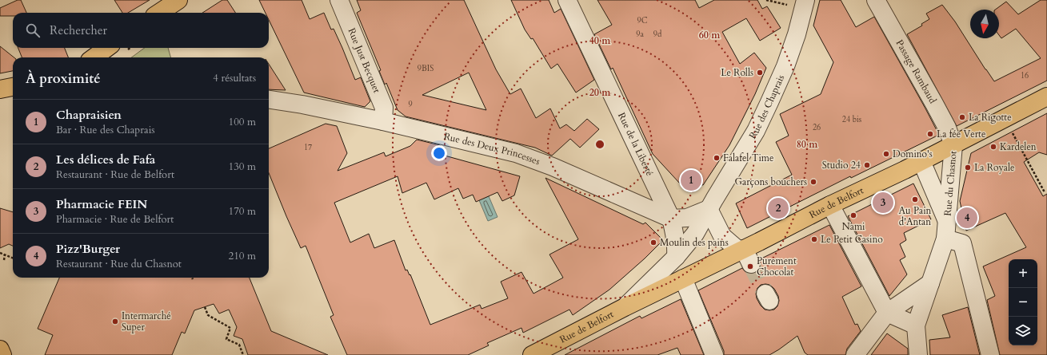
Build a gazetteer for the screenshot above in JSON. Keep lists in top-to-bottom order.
{
  "streets": {
    "main road": ["Rue de Belfort"],
    "street": [
      "Rue Just Becquet",
      "Passage Rambaud",
      "Rue des Chaprais",
      "Rue de la Liberté",
      "Rue des Deux Princesses",
      "Rue du Chasnot"
    ]
  },
  "crossings": [
    ["Rue Just Becquet", "Rue des Deux Princesses"],
    ["Passage Rambaud", "Rue du Chasnot"],
    ["Passage Rambaud", "Rue de Belfort"],
    ["Rue des Chaprais", "Rue des Deux Princesses"],
    ["Rue des Chaprais", "Rue de Belfort"],
    ["Rue de la Liberté", "Rue des Deux Princesses"],
    ["Rue de la Liberté", "Rue de Belfort"],
    ["Rue des Deux Princesses", "Rue de Belfort"],
    ["Rue du Chasnot", "Rue de Belfort"]
  ],
  "places": [
    "Le Rolls",
    "La Rigotte",
    "La fée Verte",
    "Kardelen",
    "Domino's",
    "Falafel Time",
    "Studio 24",
    "La Royale",
    "Garçons bouchers",
    "Au Pain d'Antan",
    "Nami",
    "Le Petit Casino",
    "Moulin des pains",
    "Purement Chocolat",
    "Intermarché Super"
  ],
  "house_numbers": [
    "9C",
    "9a",
    "9d",
    "9BIS",
    "16",
    "9",
    "24 bis",
    "26",
    "17"
  ],
  "north": "bottom",
  "page": {
    "search": "Rechercher",
    "heading": ["À proximité", "4 résultats"],
    "list": [
      {
        "mark": "1",
        "name": "Chapraisien",
        "note": "Bar · Rue des Chaprais",
        "value": "100 m"
      },
      {
        "mark": "2",
        "name": "Les délices de Fafa",
        "note": "Restaurant · Rue de Belfort",
        "value": "130 m"
      },
      {
        "mark": "3",
        "name": "Pharmacie FEIN",
        "note": "Pharmacie · Rue de Belfort",
        "value": "170 m"
      },
      {
        "mark": "4",
        "name": "Pizz'Burger",
        "note": "Restaurant · Rue du Chasnot",
        "value": "210 m"
      }
    ],
    "pins": [
      "1",
      "3",
      "2",
      "4"
    ],
    "map_buttons": ["+", "−"]
  },
  "rings": [
    "60 m",
    "40 m",
    "20 m",
    "80 m"
  ]
}
